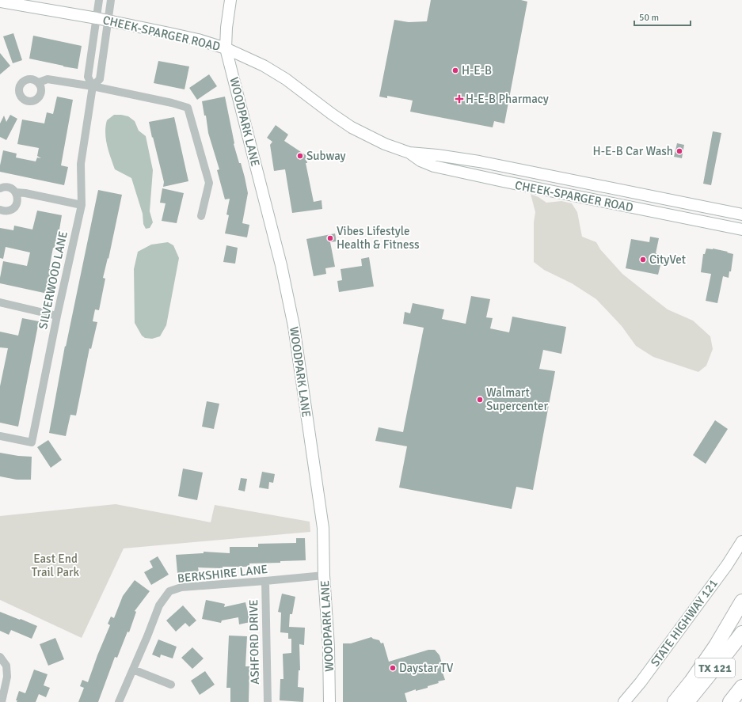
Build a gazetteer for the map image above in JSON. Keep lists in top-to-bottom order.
{
  "streets": {
    "highway": ["TX 121"],
    "main road": ["CHEEK-SPARGER ROAD", "WOODPARK LANE", "STATE HIGHWAY 121"],
    "street": ["SILVERWOOD LANE", "BERKSHIRE LANE", "ASHFORD DRIVE"]
  },
  "crossings": [
    ["CHEEK-SPARGER ROAD", "WOODPARK LANE"],
    ["WOODPARK LANE", "BERKSHIRE LANE"],
    ["BERKSHIRE LANE", "ASHFORD DRIVE"]
  ],
  "parks": ["East End Trail Park"],
  "places": {
    "other": [
      "H-E-B",
      "H-E-B Car Wash",
      "Subway",
      "Vibes Lifestyle Health & Fitness",
      "CityVet",
      "Walmart Supercenter",
      "Daystar TV"
    ],
    "health": ["H-E-B Pharmacy"]
  },
  "scale_bar": "50 m"
}
